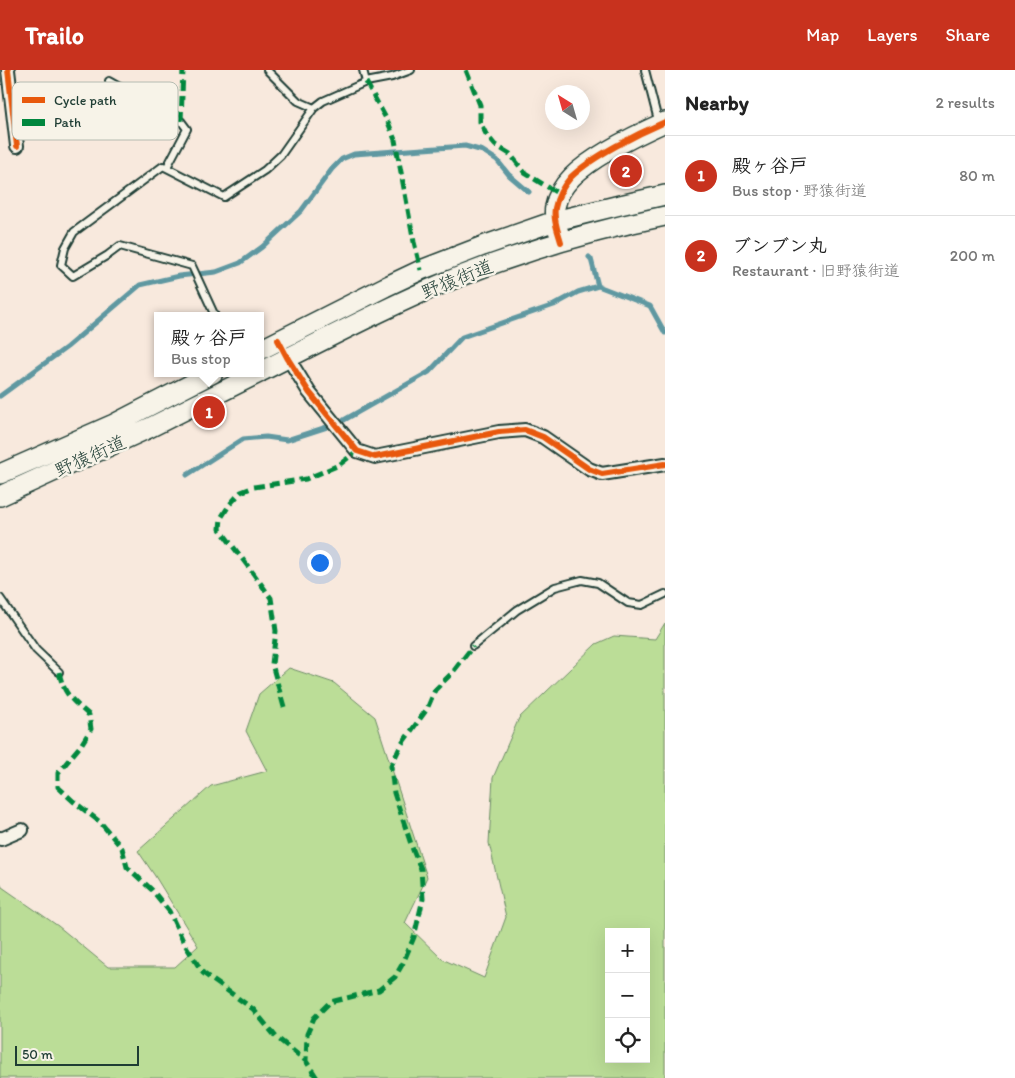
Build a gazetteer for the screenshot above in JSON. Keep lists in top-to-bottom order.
{
  "streets": {
    "main road": ["野猿街道"]
  },
  "legend": ["Cycle path", "Path"],
  "scale_bar": "50 m",
  "north": "top left",
  "page": {
    "header": "Trailo",
    "nav": ["Map", "Layers", "Share"],
    "heading": ["Nearby", "2 results"],
    "list": [
      {
        "mark": "1",
        "name": "殿ヶ谷戸",
        "note": "Bus stop · 野猿街道",
        "value": "80 m"
      },
      {
        "mark": "2",
        "name": "ブンブン丸",
        "note": "Restaurant · 旧野猿街道",
        "value": "200 m"
      }
    ],
    "pins": ["2", "1"],
    "popup": ["殿ヶ谷戸", "Bus stop"],
    "map_buttons": ["+", "−"],
    "scale": "50 m"
  }
}
